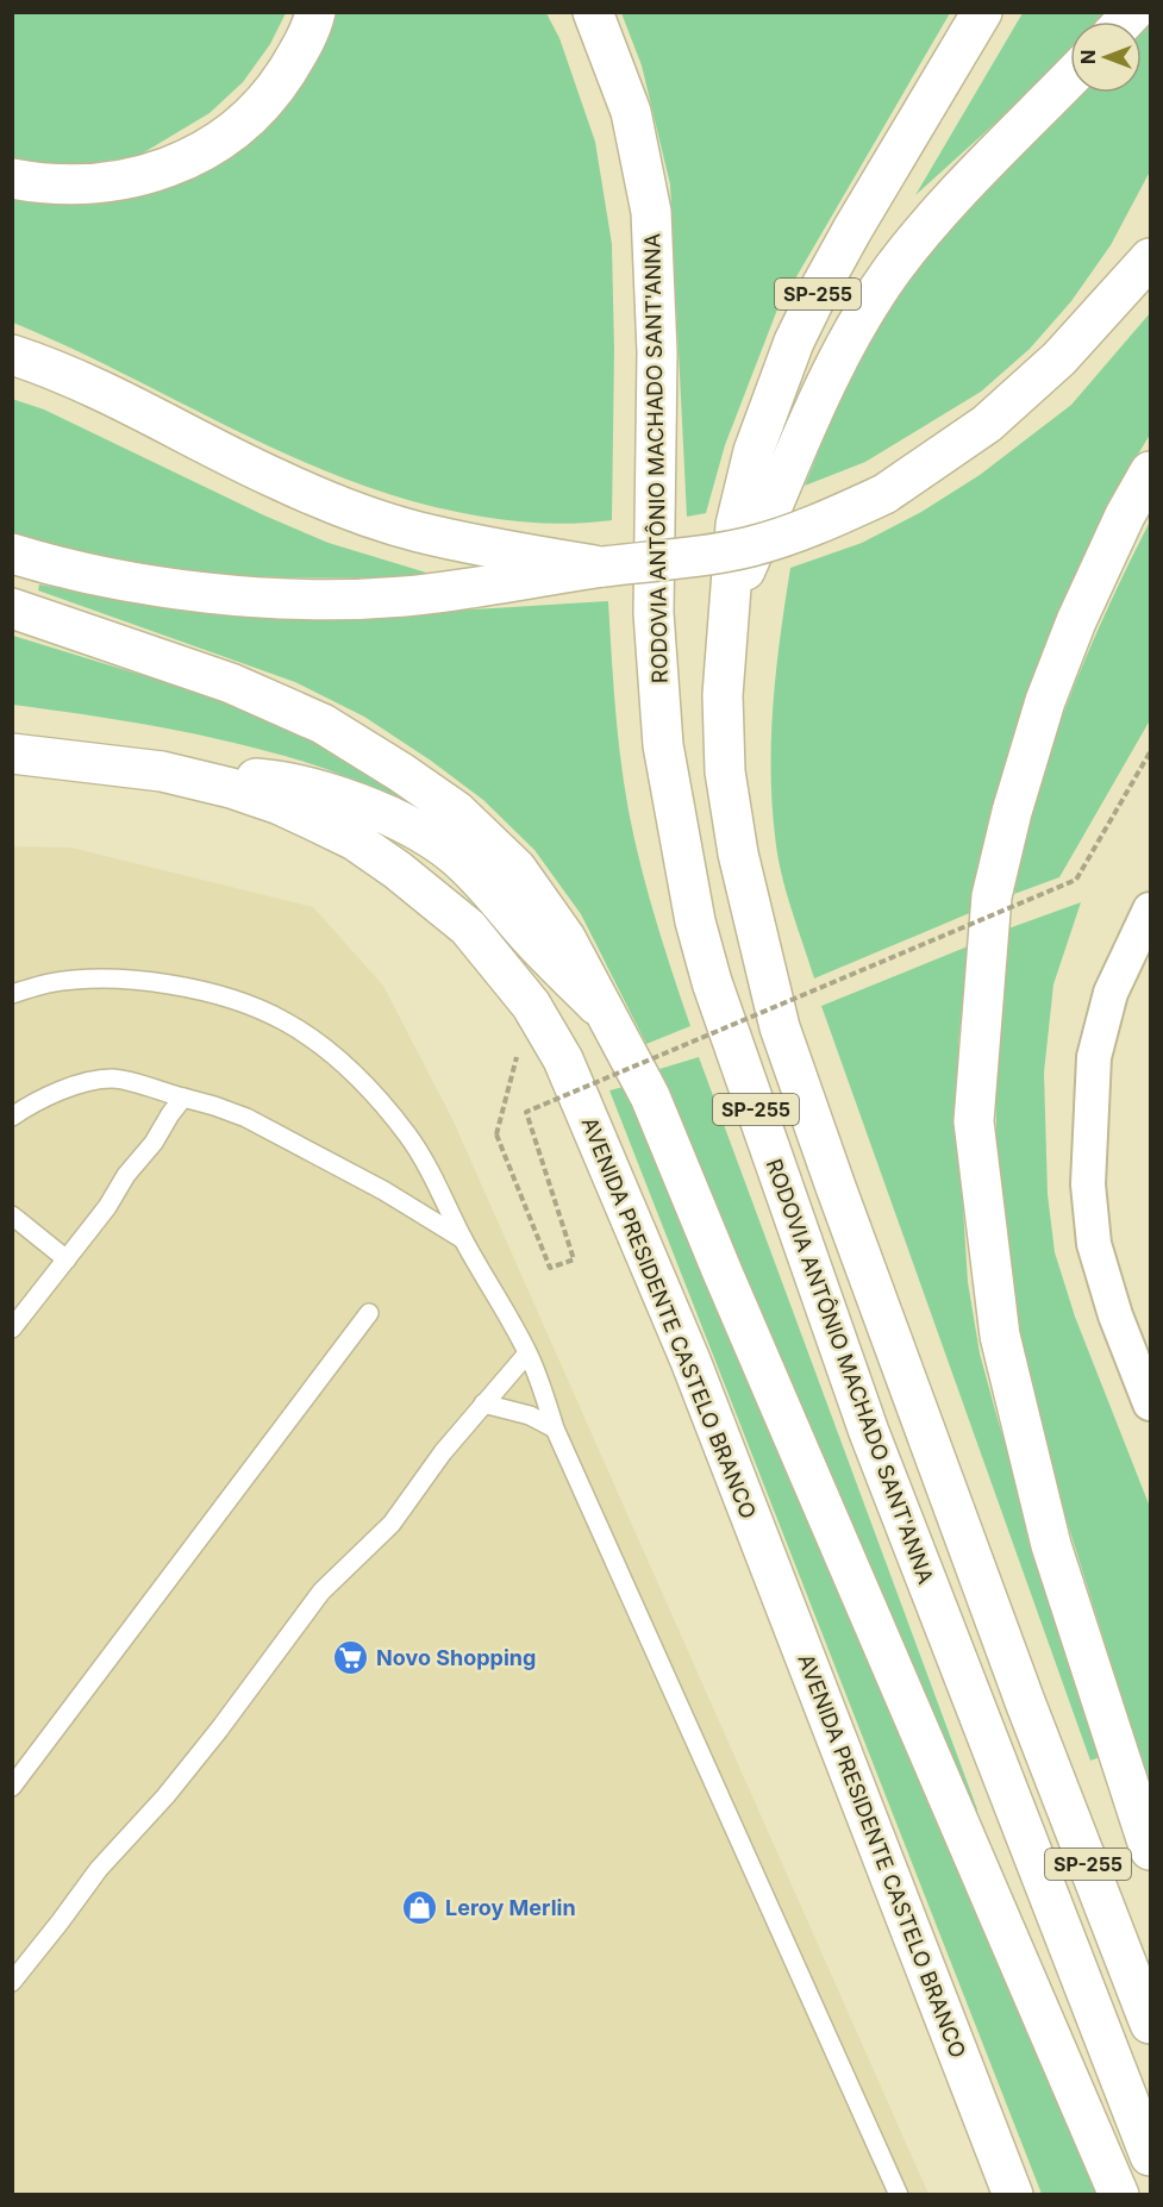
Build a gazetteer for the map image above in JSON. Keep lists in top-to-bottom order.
{
  "streets": {
    "main road": ["SP-255", "RODOVIA ANTÔNIO MACHADO SANT'ANNA", "AVENIDA PRESIDENTE CASTELO BRANCO"]
  },
  "places": {
    "supermarket": ["Novo Shopping"],
    "shop": ["Leroy Merlin"]
  },
  "north": "left"
}
